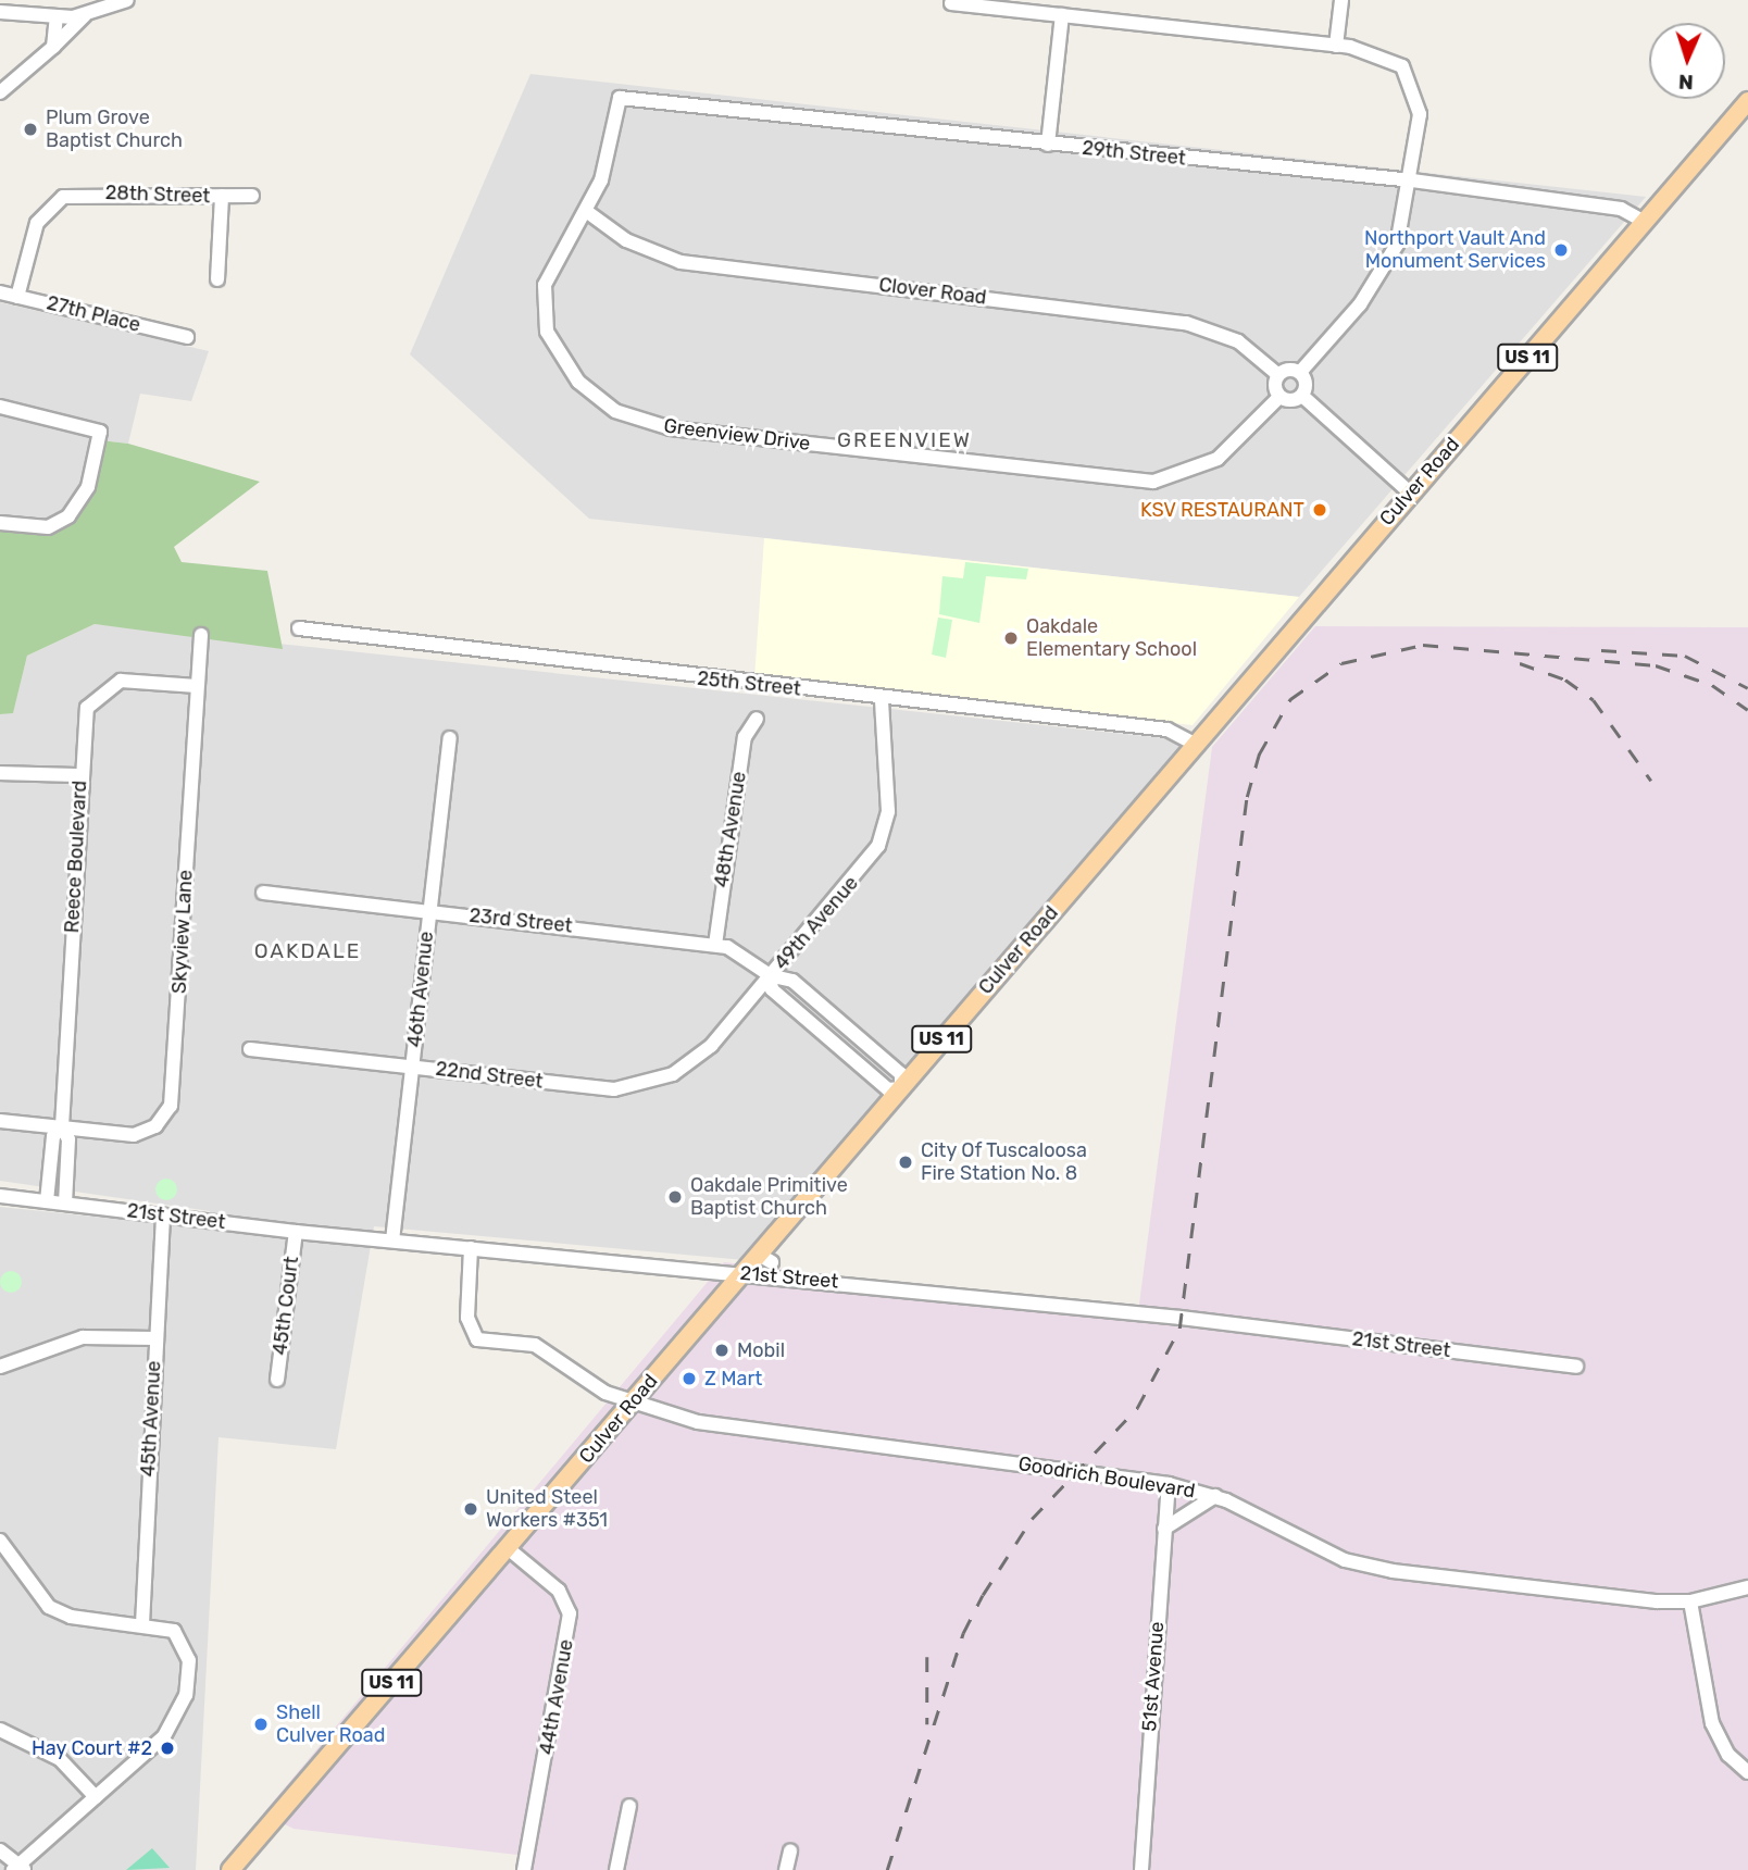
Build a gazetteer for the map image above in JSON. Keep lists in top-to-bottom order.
{
  "streets": {
    "main road": ["US 11", "Culver Road"],
    "street": [
      "29th Street",
      "28th Street",
      "Clover Road",
      "27th Place",
      "Greenview Drive",
      "25th Street",
      "48th Avenue",
      "Reece Boulevard",
      "23rd Street",
      "49th Avenue",
      "Skyview Lane",
      "46th Avenue",
      "22nd Street",
      "21st Street",
      "45th Court",
      "45th Avenue",
      "Goodrich Boulevard",
      "51st Avenue",
      "44th Avenue"
    ]
  },
  "crossings": [
    ["29th Street", "Greenview Drive"],
    ["29th Street", "Culver Road"],
    ["28th Street", "27th Place"],
    ["Clover Road", "Greenview Drive"],
    ["Culver Road", "25th Street"],
    ["Culver Road", "23rd Street"],
    ["Culver Road", "21st Street"],
    ["Culver Road", "Goodrich Boulevard"],
    ["Culver Road", "44th Avenue"],
    ["25th Street", "49th Avenue"],
    ["48th Avenue", "23rd Street"],
    ["Reece Boulevard", "Skyview Lane"],
    ["Reece Boulevard", "21st Street"],
    ["23rd Street", "49th Avenue"],
    ["23rd Street", "46th Avenue"],
    ["49th Avenue", "22nd Street"],
    ["46th Avenue", "22nd Street"],
    ["46th Avenue", "21st Street"],
    ["21st Street", "45th Court"],
    ["21st Street", "45th Avenue"],
    ["Goodrich Boulevard", "51st Avenue"]
  ],
  "districts": ["GREENVIEW", "OAKDALE"],
  "places": [
    "Plum Grove Baptist Church",
    "Northport Vault And Monument Services",
    "KSV RESTAURANT",
    "Oakdale Elementary School",
    "City Of Tuscaloosa Fire Station No. 8",
    "Oakdale Primitive Baptist Church",
    "Mobil",
    "Z Mart",
    "United Steel Workers #351",
    "Shell Culver Road",
    "Hay Court #2"
  ],
  "north": "bottom"
}
